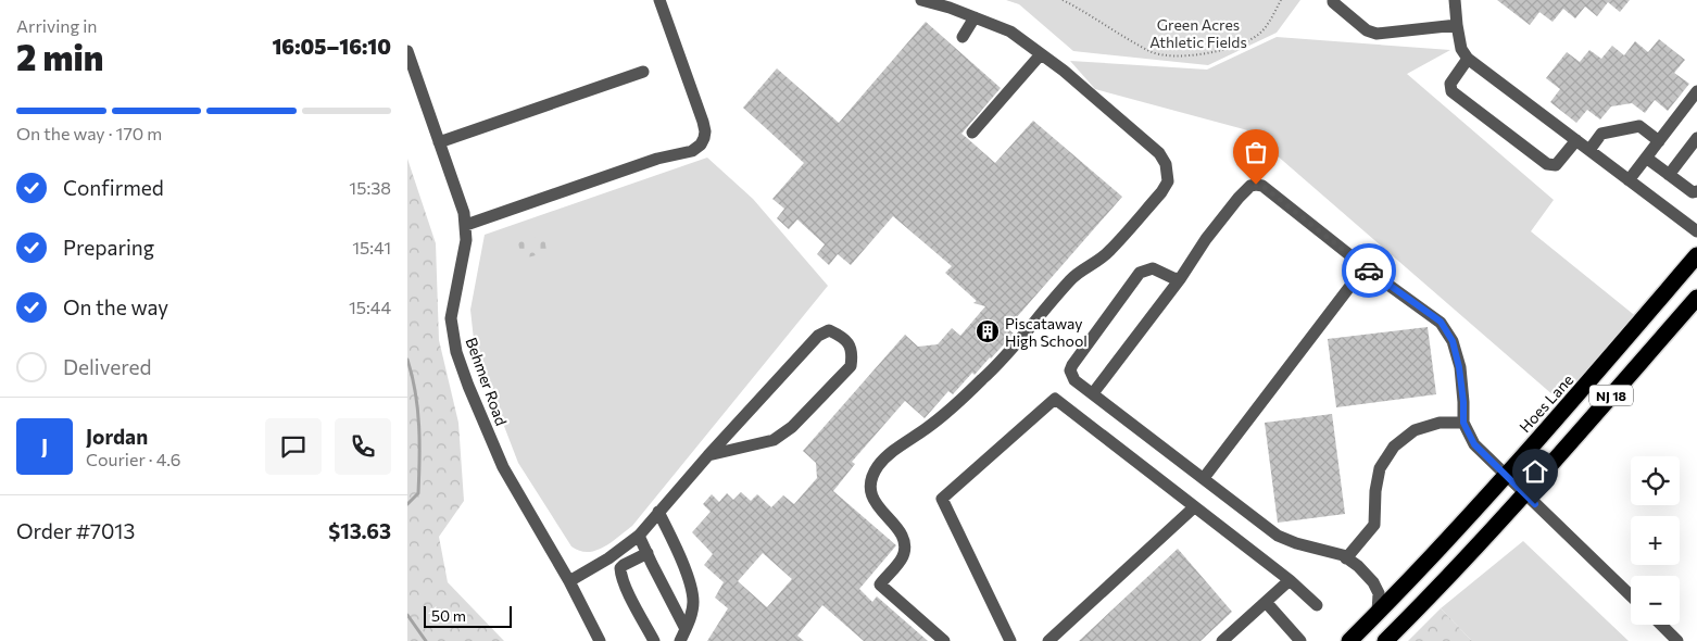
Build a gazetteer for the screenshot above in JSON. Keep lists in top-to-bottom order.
{
  "streets": {
    "highway": ["NJ 18", "Hoes Lane"],
    "street": ["Behmer Road"]
  },
  "parks": ["Green Acres Athletic Fields"],
  "places": {
    "building": ["Piscataway High School"]
  },
  "scale_bar": "50 m",
  "page": {
    "heading": ["2 min", "Arriving in", "16:05–16:10"],
    "panel": [
      "Jordan",
      "Courier · 4.6",
      "Order #7013",
      "$13.63"
    ],
    "bar": "On the way · 170 m",
    "list": [
      ["Confirmed", "15:38"],
      ["Preparing", "15:41"],
      ["On the way", "15:44"],
      "Delivered"
    ],
    "round": "J",
    "map_buttons": ["+", "−"],
    "scale": "50 m"
  }
}
